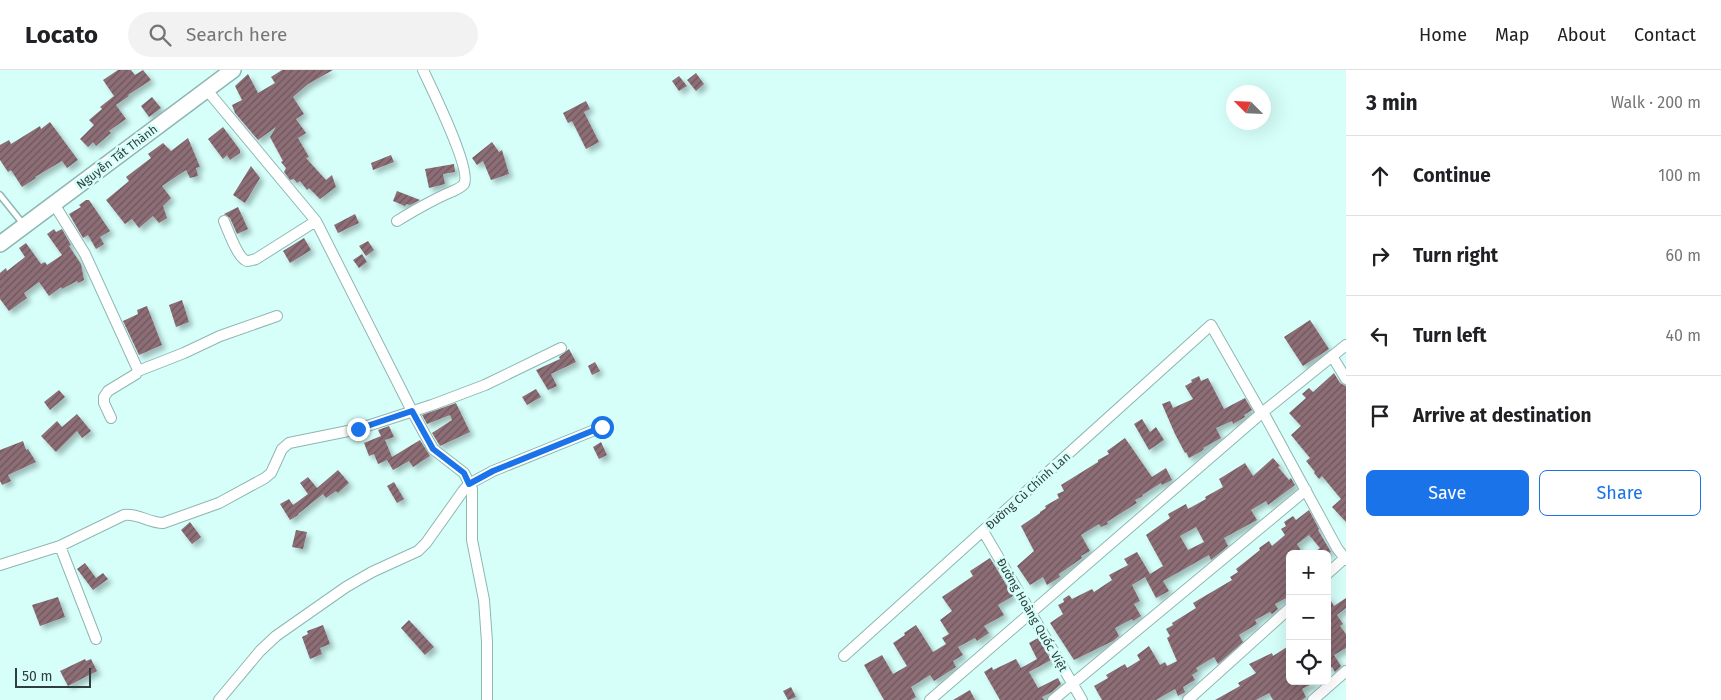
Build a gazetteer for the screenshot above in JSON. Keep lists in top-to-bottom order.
{
  "streets": {
    "main road": ["Nguyễn Tất Thành"],
    "street": ["Đường Cù Chính Lan", "Đường Hoàng Quốc Việt"]
  },
  "crossings": [
    ["Đường Cù Chính Lan", "Đường Hoàng Quốc Việt"]
  ],
  "scale_bar": "50 m",
  "north": "top left",
  "page": {
    "header": "Locato",
    "search": "Search here",
    "nav": [
      "Home",
      "Map",
      "About",
      "Contact"
    ],
    "heading": ["3 min", "Walk · 200 m"],
    "list": [
      ["Continue", "100 m"],
      ["Turn right", "60 m"],
      ["Turn left", "40 m"],
      "Arrive at destination"
    ],
    "buttons": ["Save", "Share"],
    "map_buttons": ["+", "−"],
    "scale": "50 m"
  }
}
